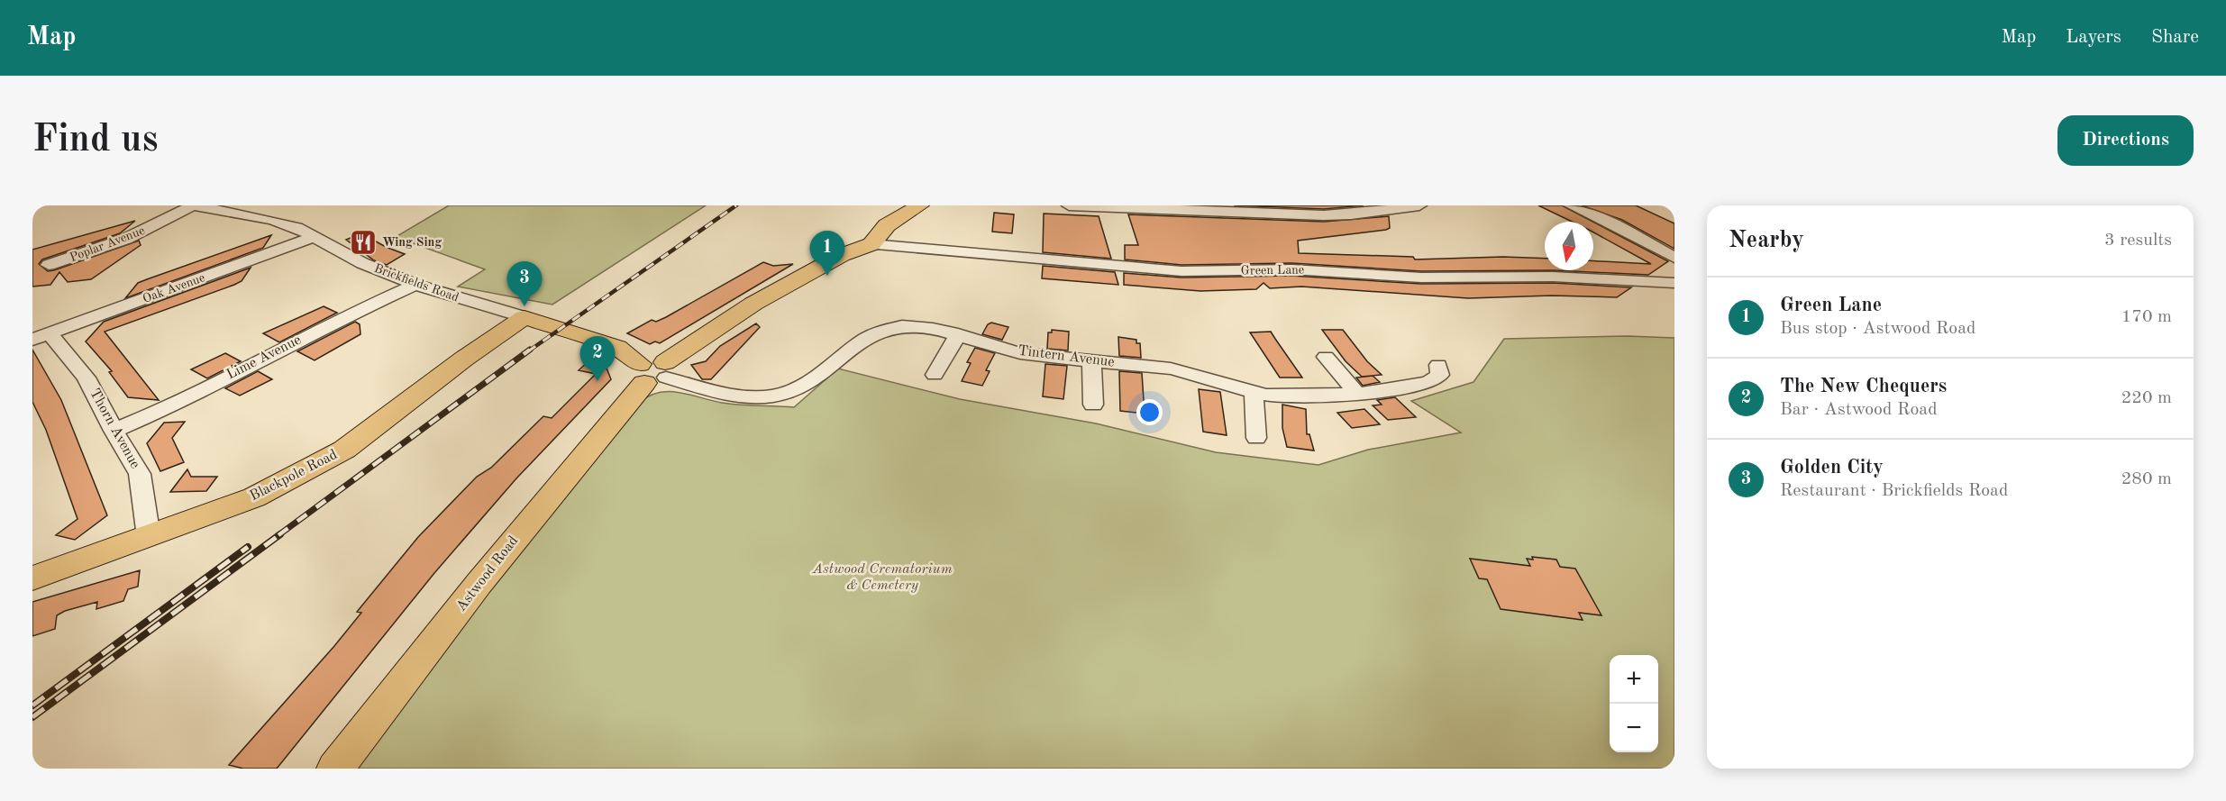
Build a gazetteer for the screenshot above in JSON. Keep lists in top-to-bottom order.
{
  "streets": {
    "main road": ["Brickfields Road", "Blackpole Road", "Astwood Road"],
    "street": [
      "Poplar Avenue",
      "Green Lane",
      "Oak Avenue",
      "Tintern Avenue",
      "Lime Avenue",
      "Thorn Avenue"
    ]
  },
  "crossings": [
    ["Poplar Avenue", "Brickfields Road"],
    ["Green Lane", "Astwood Road"],
    ["Brickfields Road", "Oak Avenue"],
    ["Brickfields Road", "Tintern Avenue"],
    ["Brickfields Road", "Lime Avenue"],
    ["Brickfields Road", "Blackpole Road"],
    ["Brickfields Road", "Astwood Road"],
    ["Oak Avenue", "Thorn Avenue"],
    ["Tintern Avenue", "Astwood Road"],
    ["Lime Avenue", "Thorn Avenue"],
    ["Thorn Avenue", "Blackpole Road"]
  ],
  "parks": ["Astwood Crematorium & Cemetery"],
  "places": {
    "restaurant": ["Wing Sing"]
  },
  "north": "bottom",
  "page": {
    "header": "Map",
    "nav": ["Map", "Layers", "Share"],
    "buttons": "Directions",
    "title": "Find us",
    "heading": ["Nearby", "3 results"],
    "pins": ["1", "3", "2"],
    "list": [
      {
        "mark": "1",
        "name": "Green Lane",
        "note": "Bus stop · Astwood Road",
        "value": "170 m"
      },
      {
        "mark": "2",
        "name": "The New Chequers",
        "note": "Bar · Astwood Road",
        "value": "220 m"
      },
      {
        "mark": "3",
        "name": "Golden City",
        "note": "Restaurant · Brickfields Road",
        "value": "280 m"
      }
    ],
    "map_buttons": ["+", "−"]
  }
}
